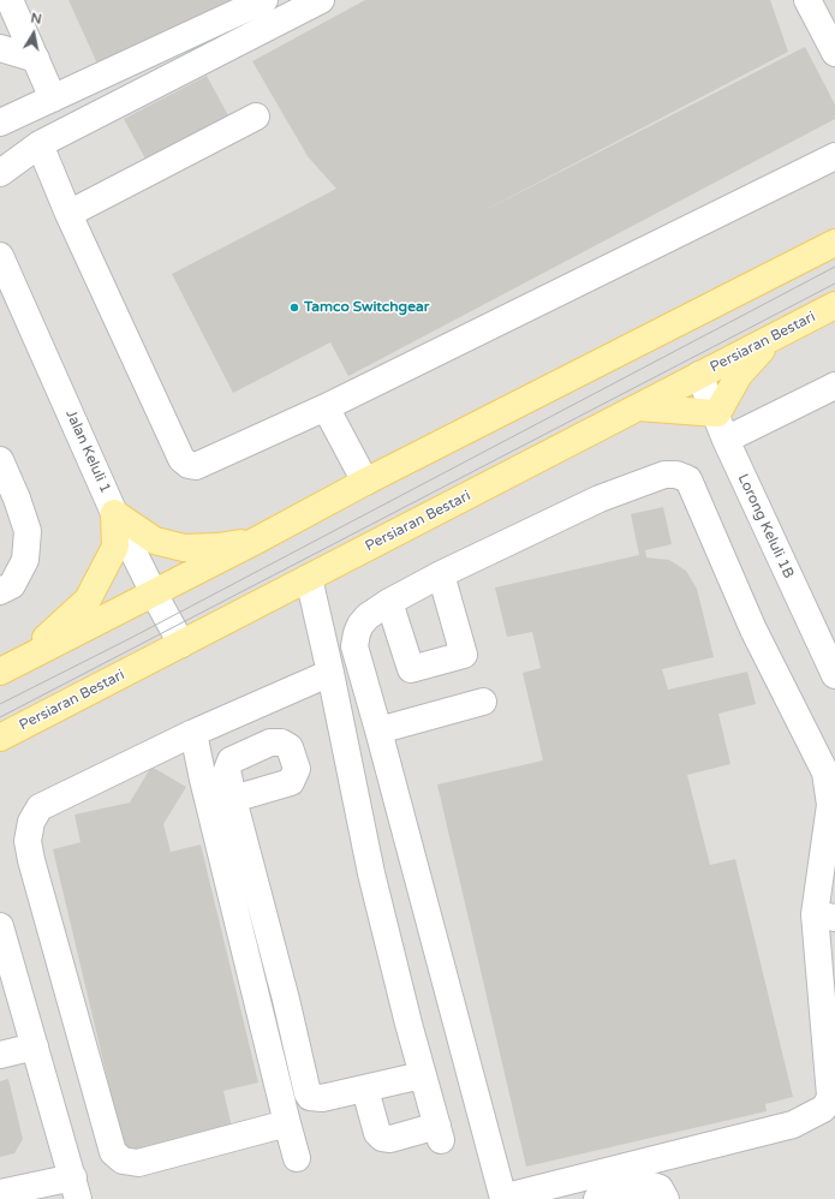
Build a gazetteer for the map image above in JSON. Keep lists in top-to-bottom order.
{
  "streets": {
    "main road": ["Persiaran Bestari"],
    "street": ["Jalan Keluli 1", "Lorong Keluli 1B"]
  },
  "crossings": [
    ["Persiaran Bestari", "Jalan Keluli 1"],
    ["Persiaran Bestari", "Lorong Keluli 1B"]
  ],
  "places": ["Tamco Switchgear"],
  "north": "top"
}
